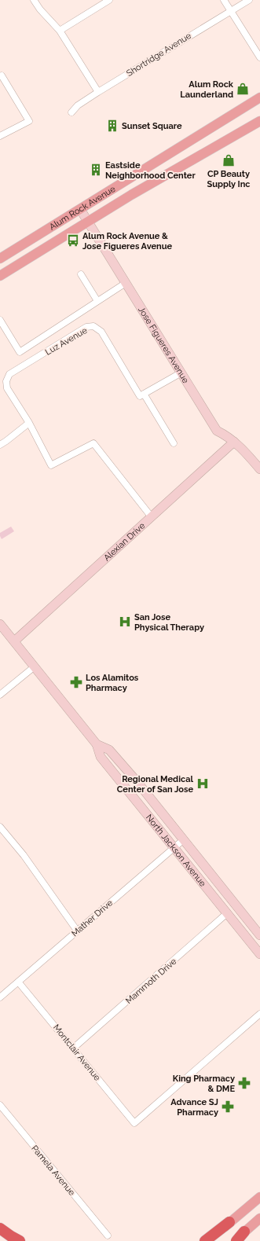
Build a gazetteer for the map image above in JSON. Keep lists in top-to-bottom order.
{
  "streets": {
    "main road": [
      "Alum Rock Avenue",
      "Jose Figueres Avenue",
      "Alexian Drive",
      "North Jackson Avenue"
    ],
    "street": [
      "Shortridge Avenue",
      "Luz Avenue",
      "Mather Drive",
      "Mammoth Drive",
      "Montclair Avenue",
      "Pamela Avenue"
    ]
  },
  "crossings": [
    ["Alum Rock Avenue", "Jose Figueres Avenue"],
    ["Luz Avenue", "Alexian Drive"],
    ["Jose Figueres Avenue", "Alexian Drive"],
    ["Alexian Drive", "North Jackson Avenue"],
    ["North Jackson Avenue", "Mather Drive"],
    ["North Jackson Avenue", "Mammoth Drive"],
    ["Mather Drive", "Montclair Avenue"],
    ["Mammoth Drive", "Montclair Avenue"]
  ],
  "places": {
    "shop": ["Alum Rock Launderland", "CP Beauty Supply Inc"],
    "building": ["Sunset Square", "Eastside Neighborhood Center"],
    "bus stop": ["Alum Rock Avenue & Jose Figueres Avenue"],
    "hospital": ["San Jose Physical Therapy", "Regional Medical Center of San Jose"],
    "pharmacy": ["Los Alamitos Pharmacy", "King Pharmacy & DME", "Advance SJ Pharmacy"]
  }
}
